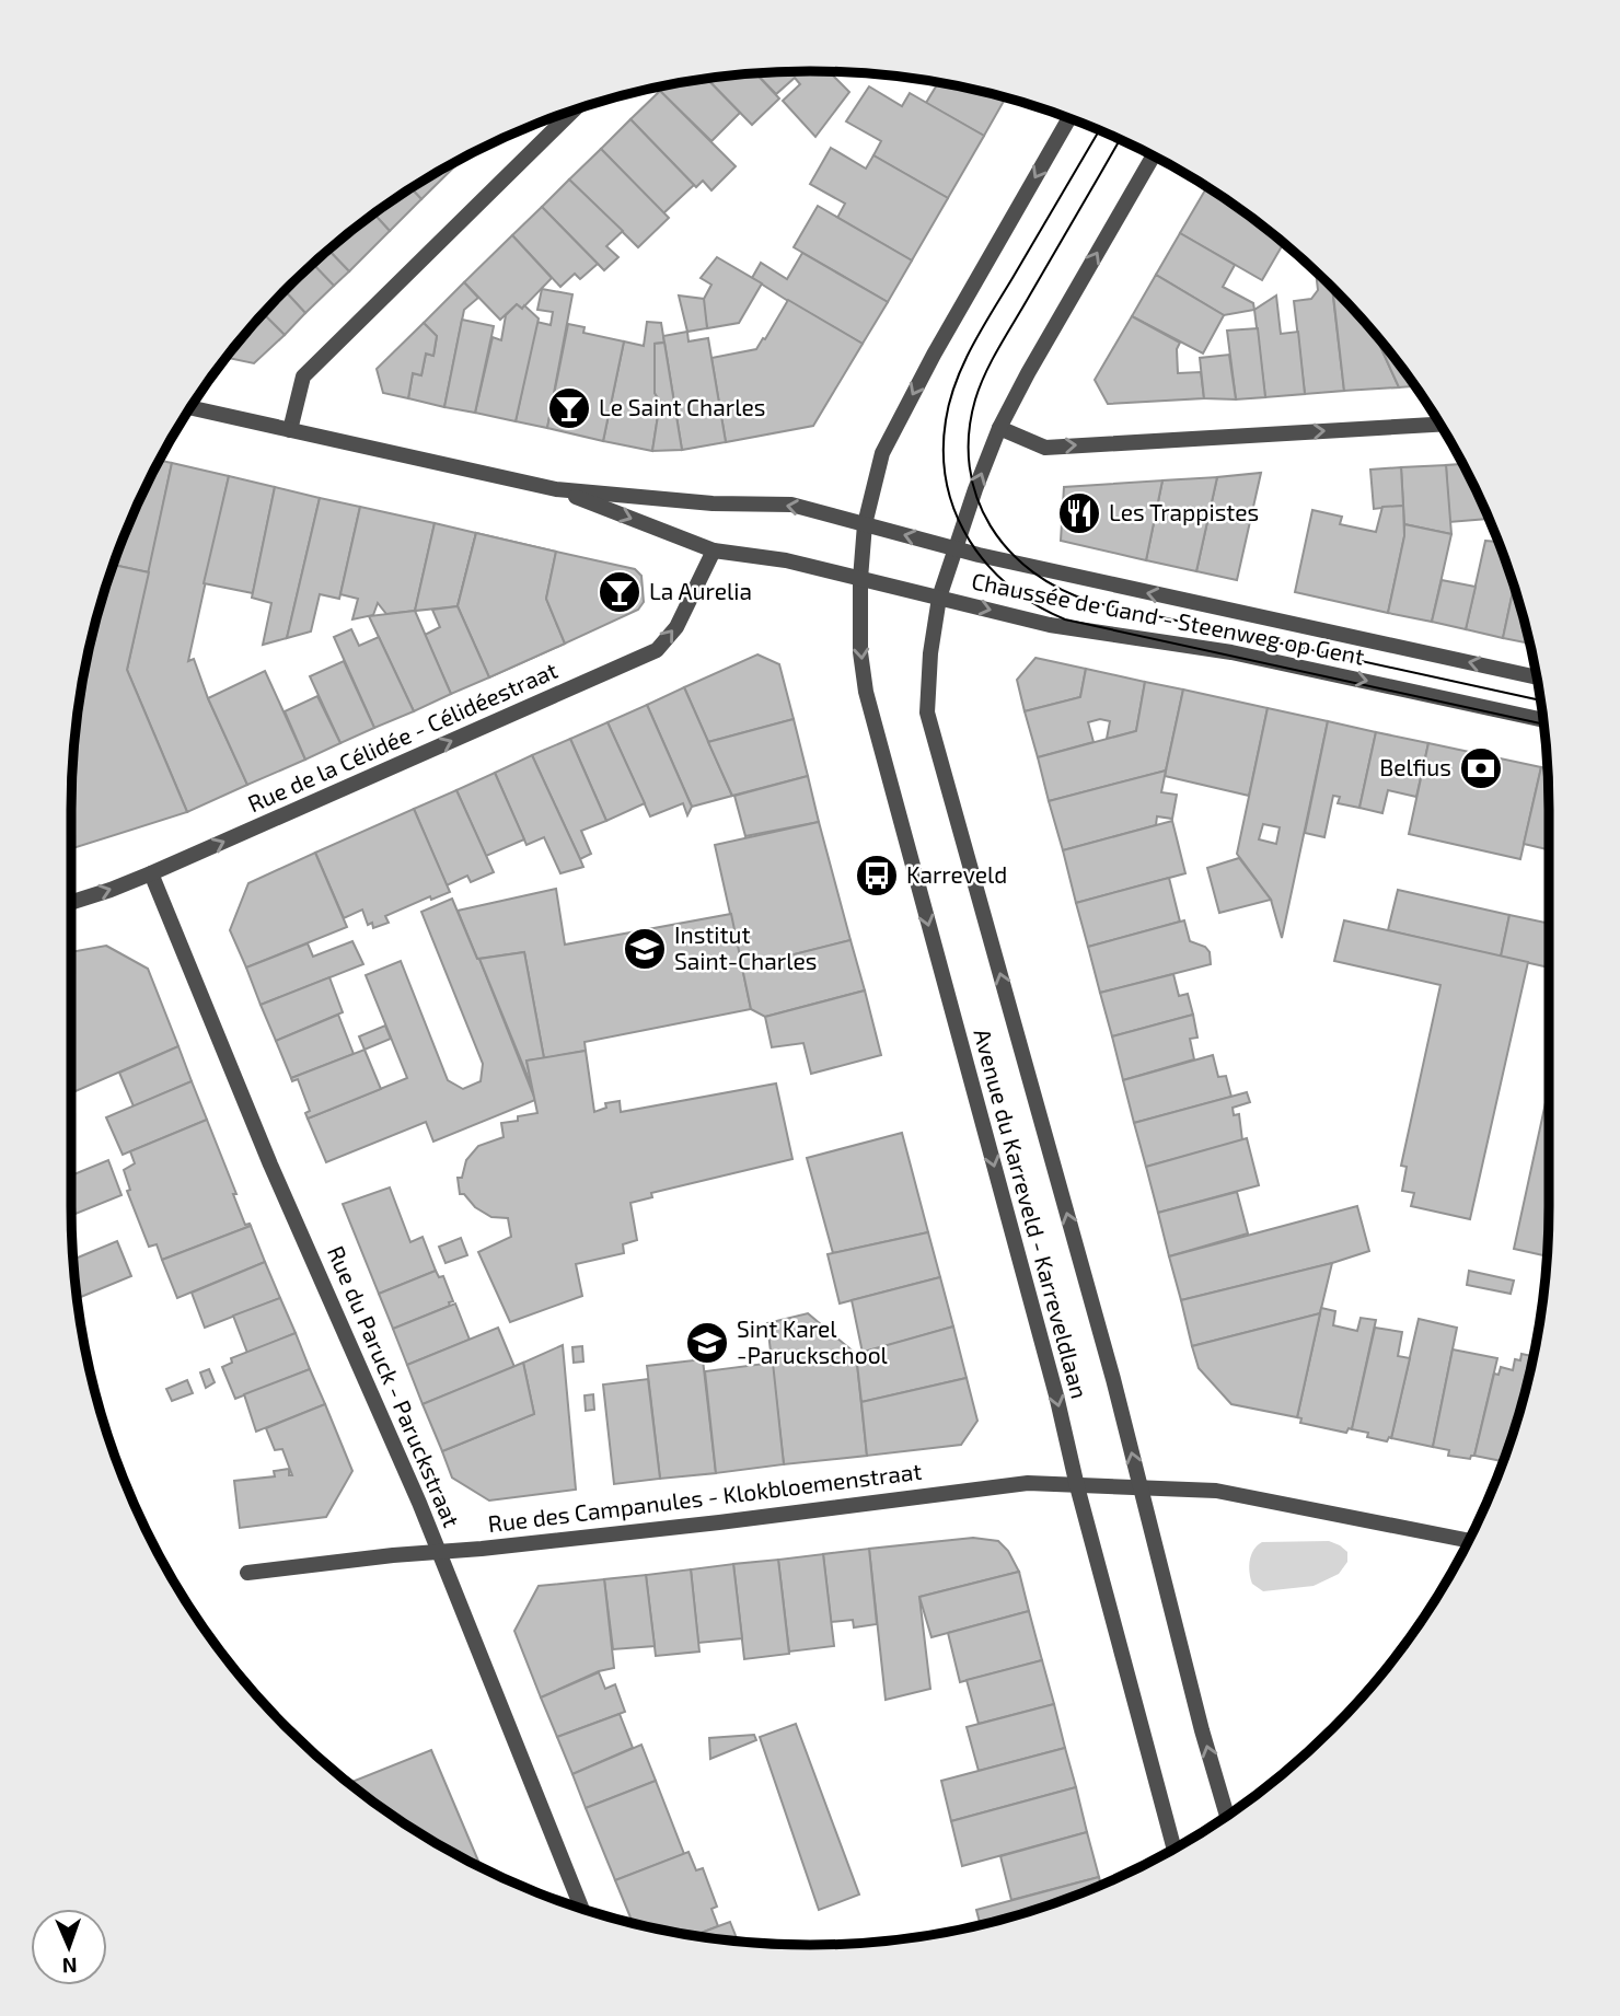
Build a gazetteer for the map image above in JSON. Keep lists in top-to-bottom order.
{
  "streets": {
    "street": [
      "Chaussée de Gand - Steenweg op Gent",
      "Rue de la Célidée - Célidéestraat",
      "Avenue du Karreveld - Karreveldlaan",
      "Rue du Paruck - Paruckstraat",
      "Rue des Campanules - Klokbloemenstraat"
    ]
  },
  "crossings": [
    ["Chaussée de Gand - Steenweg op Gent", "Rue de la Célidée - Célidéestraat"],
    ["Chaussée de Gand - Steenweg op Gent", "Avenue du Karreveld - Karreveldlaan"],
    ["Rue de la Célidée - Célidéestraat", "Rue du Paruck - Paruckstraat"],
    ["Avenue du Karreveld - Karreveldlaan", "Rue des Campanules - Klokbloemenstraat"],
    ["Rue du Paruck - Paruckstraat", "Rue des Campanules - Klokbloemenstraat"]
  ],
  "one_way": ["Rue de la Célidée - Célidéestraat"],
  "places": {
    "bar": ["Le Saint Charles", "La Aurelia"],
    "restaurant": ["Les Trappistes"],
    "bank": ["Belfius"],
    "bus stop": ["Karreveld"],
    "school or university": ["Institut Saint-Charles", "Sint Karel -Paruckschool"]
  },
  "north": "bottom"
}
